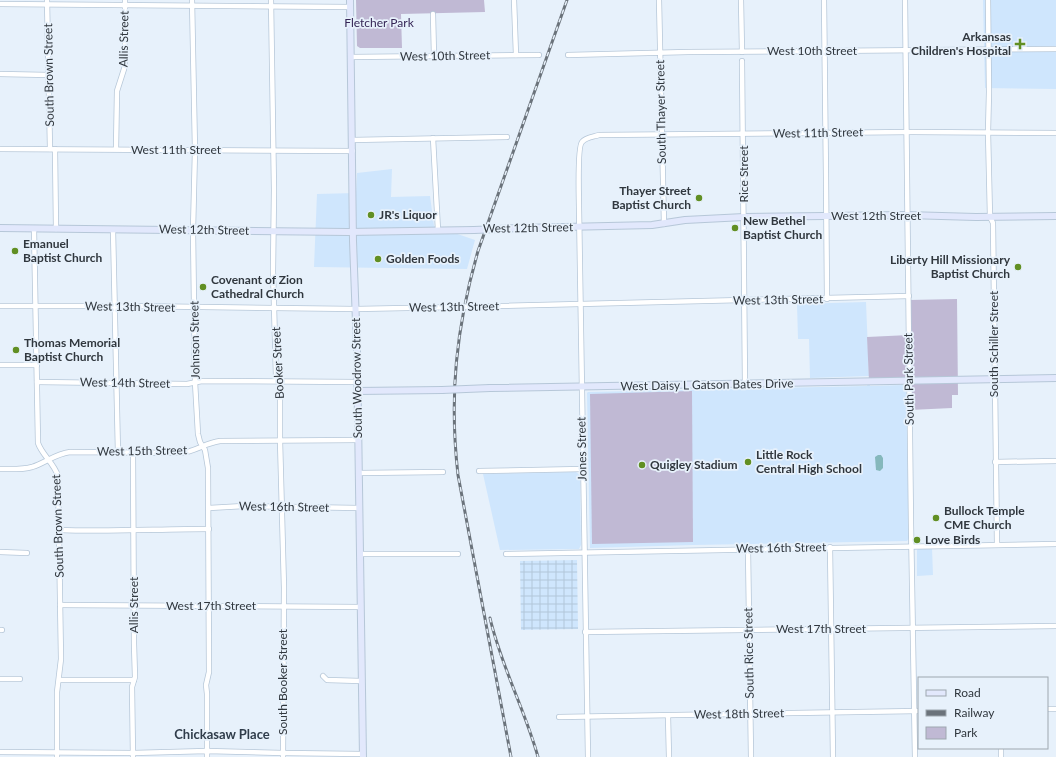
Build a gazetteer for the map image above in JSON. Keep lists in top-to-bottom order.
{
  "streets": {
    "street": [
      "Allis Street",
      "West 10th Street",
      "South Brown Street",
      "South Thayer Street",
      "West 11th Street",
      "Rice Street",
      "West 12th Street",
      "West 13th Street",
      "Johnson Street",
      "South Schiller Street",
      "Booker Street",
      "South Woodrow Street",
      "South Park Street",
      "West 14th Street",
      "West Daisy L Gatson Bates Drive",
      "Jones Street",
      "West 15th Street",
      "West 16th Street",
      "West 17th Street",
      "South Rice Street",
      "South Booker Street",
      "West 18th Street"
    ]
  },
  "crossings": [
    ["Allis Street", "West 11th Street"],
    ["Allis Street", "West 15th Street"],
    ["Allis Street", "West 17th Street"],
    ["West 10th Street", "South Thayer Street"],
    ["West 10th Street", "South Schiller Street"],
    ["West 10th Street", "South Woodrow Street"],
    ["West 10th Street", "South Park Street"],
    ["South Brown Street", "West 11th Street"],
    ["South Brown Street", "West 12th Street"],
    ["South Brown Street", "West 13th Street"],
    ["South Brown Street", "West 14th Street"],
    ["South Brown Street", "West 15th Street"],
    ["South Brown Street", "West 17th Street"],
    ["South Thayer Street", "West 11th Street"],
    ["South Thayer Street", "West 12th Street"],
    ["West 11th Street", "Rice Street"],
    ["West 11th Street", "Johnson Street"],
    ["West 11th Street", "South Schiller Street"],
    ["West 11th Street", "Booker Street"],
    ["West 11th Street", "South Woodrow Street"],
    ["West 11th Street", "South Park Street"],
    ["West 11th Street", "Jones Street"],
    ["Rice Street", "West 12th Street"],
    ["Rice Street", "West 13th Street"],
    ["Rice Street", "West Daisy L Gatson Bates Drive"],
    ["West 12th Street", "Johnson Street"],
    ["West 12th Street", "South Schiller Street"],
    ["West 12th Street", "Booker Street"],
    ["West 12th Street", "South Woodrow Street"],
    ["West 12th Street", "South Park Street"],
    ["West 12th Street", "Jones Street"],
    ["West 13th Street", "Johnson Street"],
    ["West 13th Street", "Booker Street"],
    ["West 13th Street", "South Woodrow Street"],
    ["West 13th Street", "South Park Street"],
    ["West 13th Street", "Jones Street"],
    ["Johnson Street", "West 14th Street"],
    ["Johnson Street", "West 15th Street"],
    ["Johnson Street", "West 16th Street"],
    ["Johnson Street", "West 17th Street"],
    ["South Schiller Street", "West Daisy L Gatson Bates Drive"],
    ["South Schiller Street", "West 16th Street"],
    ["Booker Street", "West 14th Street"],
    ["Booker Street", "West 15th Street"],
    ["Booker Street", "West 16th Street"],
    ["Booker Street", "West 17th Street"],
    ["Booker Street", "South Booker Street"],
    ["South Woodrow Street", "West 14th Street"],
    ["South Woodrow Street", "West Daisy L Gatson Bates Drive"],
    ["South Woodrow Street", "West 15th Street"],
    ["South Woodrow Street", "West 16th Street"],
    ["South Woodrow Street", "West 17th Street"],
    ["South Park Street", "West Daisy L Gatson Bates Drive"],
    ["South Park Street", "West 16th Street"],
    ["South Park Street", "West 17th Street"],
    ["South Park Street", "West 18th Street"],
    ["West Daisy L Gatson Bates Drive", "Jones Street"],
    ["Jones Street", "West 16th Street"],
    ["Jones Street", "West 17th Street"],
    ["Jones Street", "West 18th Street"],
    ["West 16th Street", "South Rice Street"],
    ["West 17th Street", "South Rice Street"],
    ["West 17th Street", "South Booker Street"],
    ["South Rice Street", "West 18th Street"]
  ],
  "districts": ["Chickasaw Place"],
  "parks": ["Fletcher Park"],
  "places": {
    "health": ["Arkansas Children's Hospital"],
    "other": [
      "Thayer Street Baptist Church",
      "JR's Liquor",
      "New Bethel Baptist Church",
      "Emanuel Baptist Church",
      "Golden Foods",
      "Liberty Hill Missionary Baptist Church",
      "Covenant of Zion Cathedral Church",
      "Thomas Memorial Baptist Church",
      "Little Rock Central High School",
      "Quigley Stadium",
      "Bullock Temple CME Church",
      "Love Birds"
    ]
  },
  "legend": ["Road", "Railway", "Park"]
}
